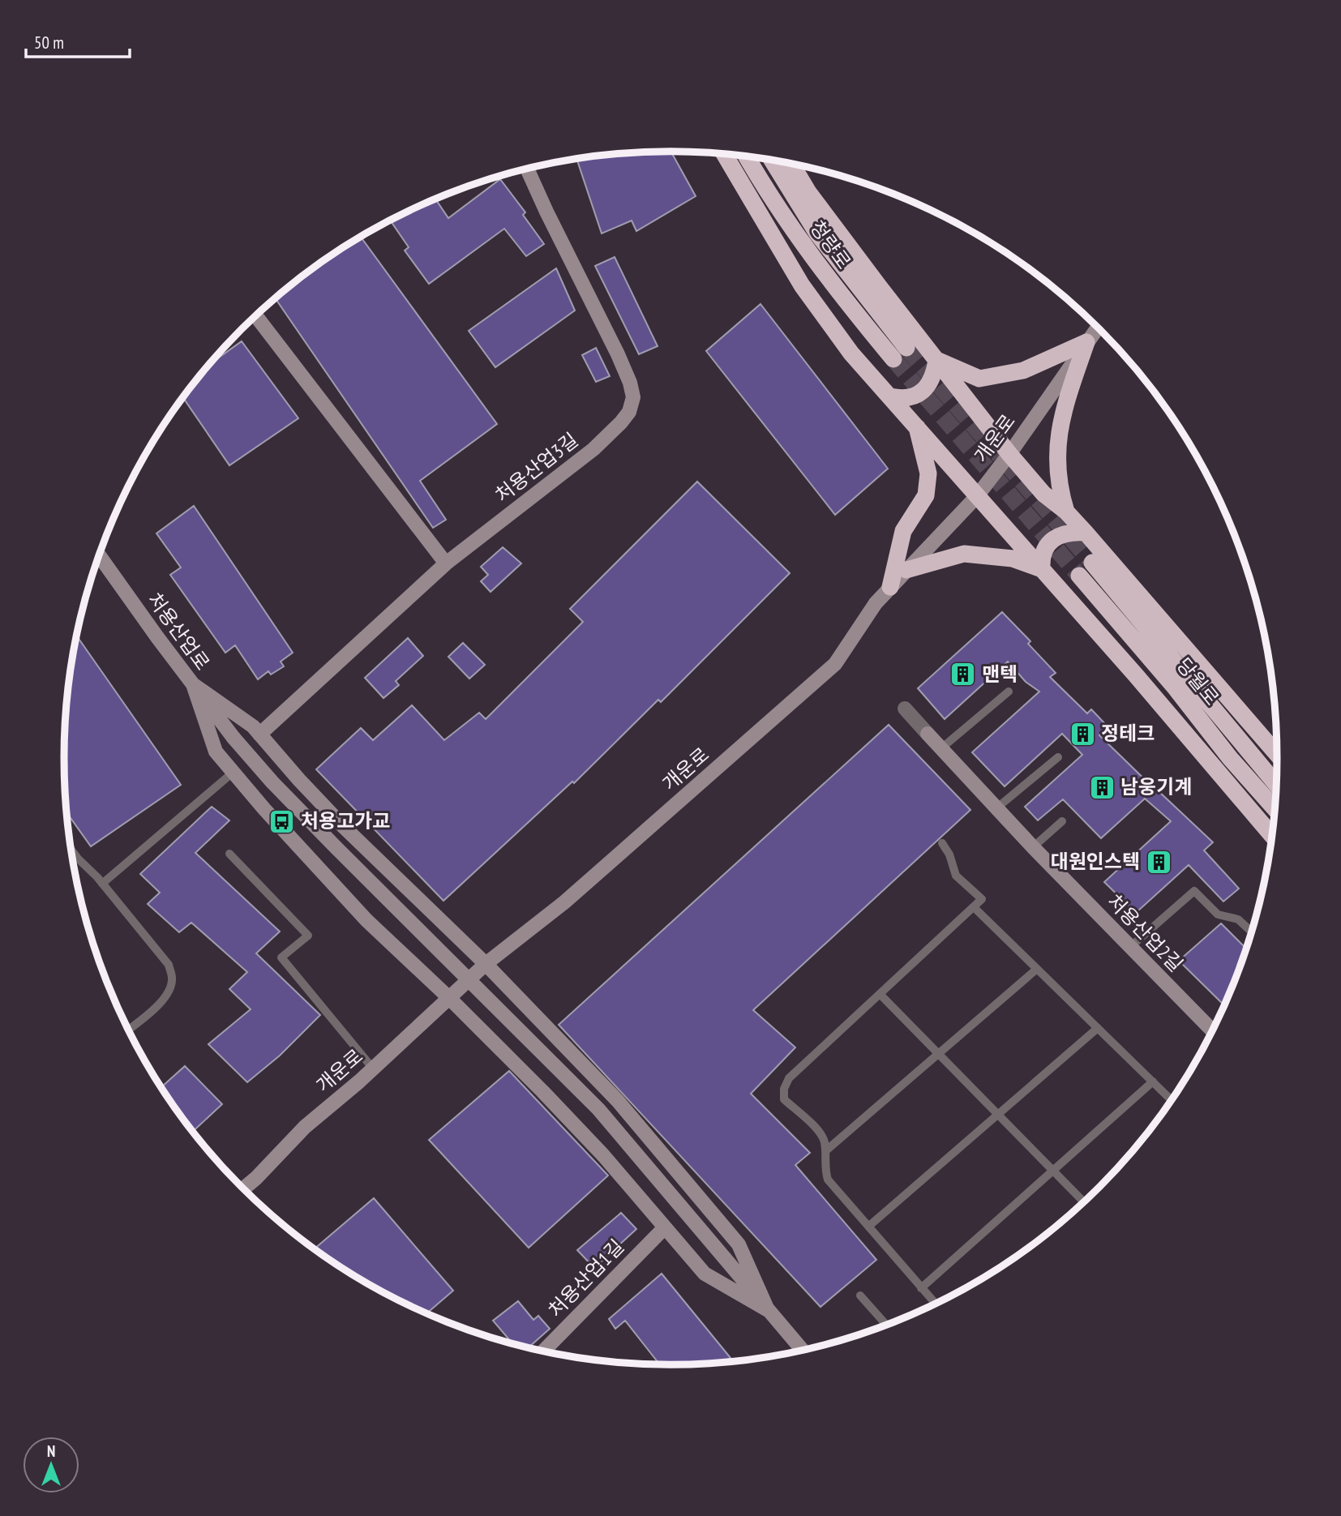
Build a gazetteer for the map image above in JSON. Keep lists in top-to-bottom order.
{
  "streets": {
    "highway": ["청량로", "당월로"],
    "main road": [
      "개운로",
      "처용산업3길",
      "처용산업로",
      "처용산업2길",
      "처용산업1길"
    ]
  },
  "places": {
    "building": [
      "맨텍",
      "정테크",
      "남웅기계",
      "대원인스텍"
    ],
    "bus stop": ["처용고가교"]
  },
  "scale_bar": "50 m",
  "north": "top"
}
